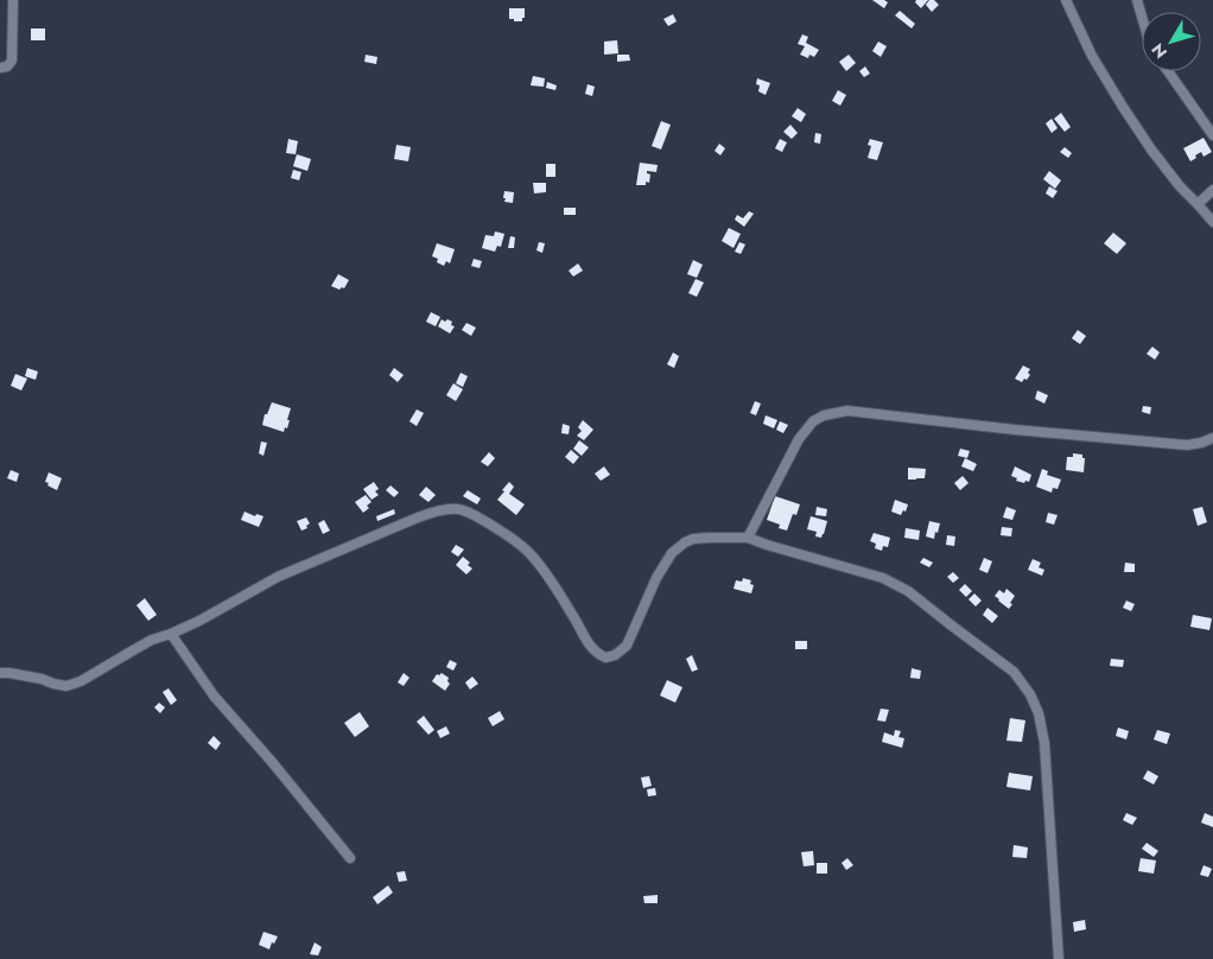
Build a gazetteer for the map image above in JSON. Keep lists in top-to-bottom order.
{
  "north": "bottom left"
}
